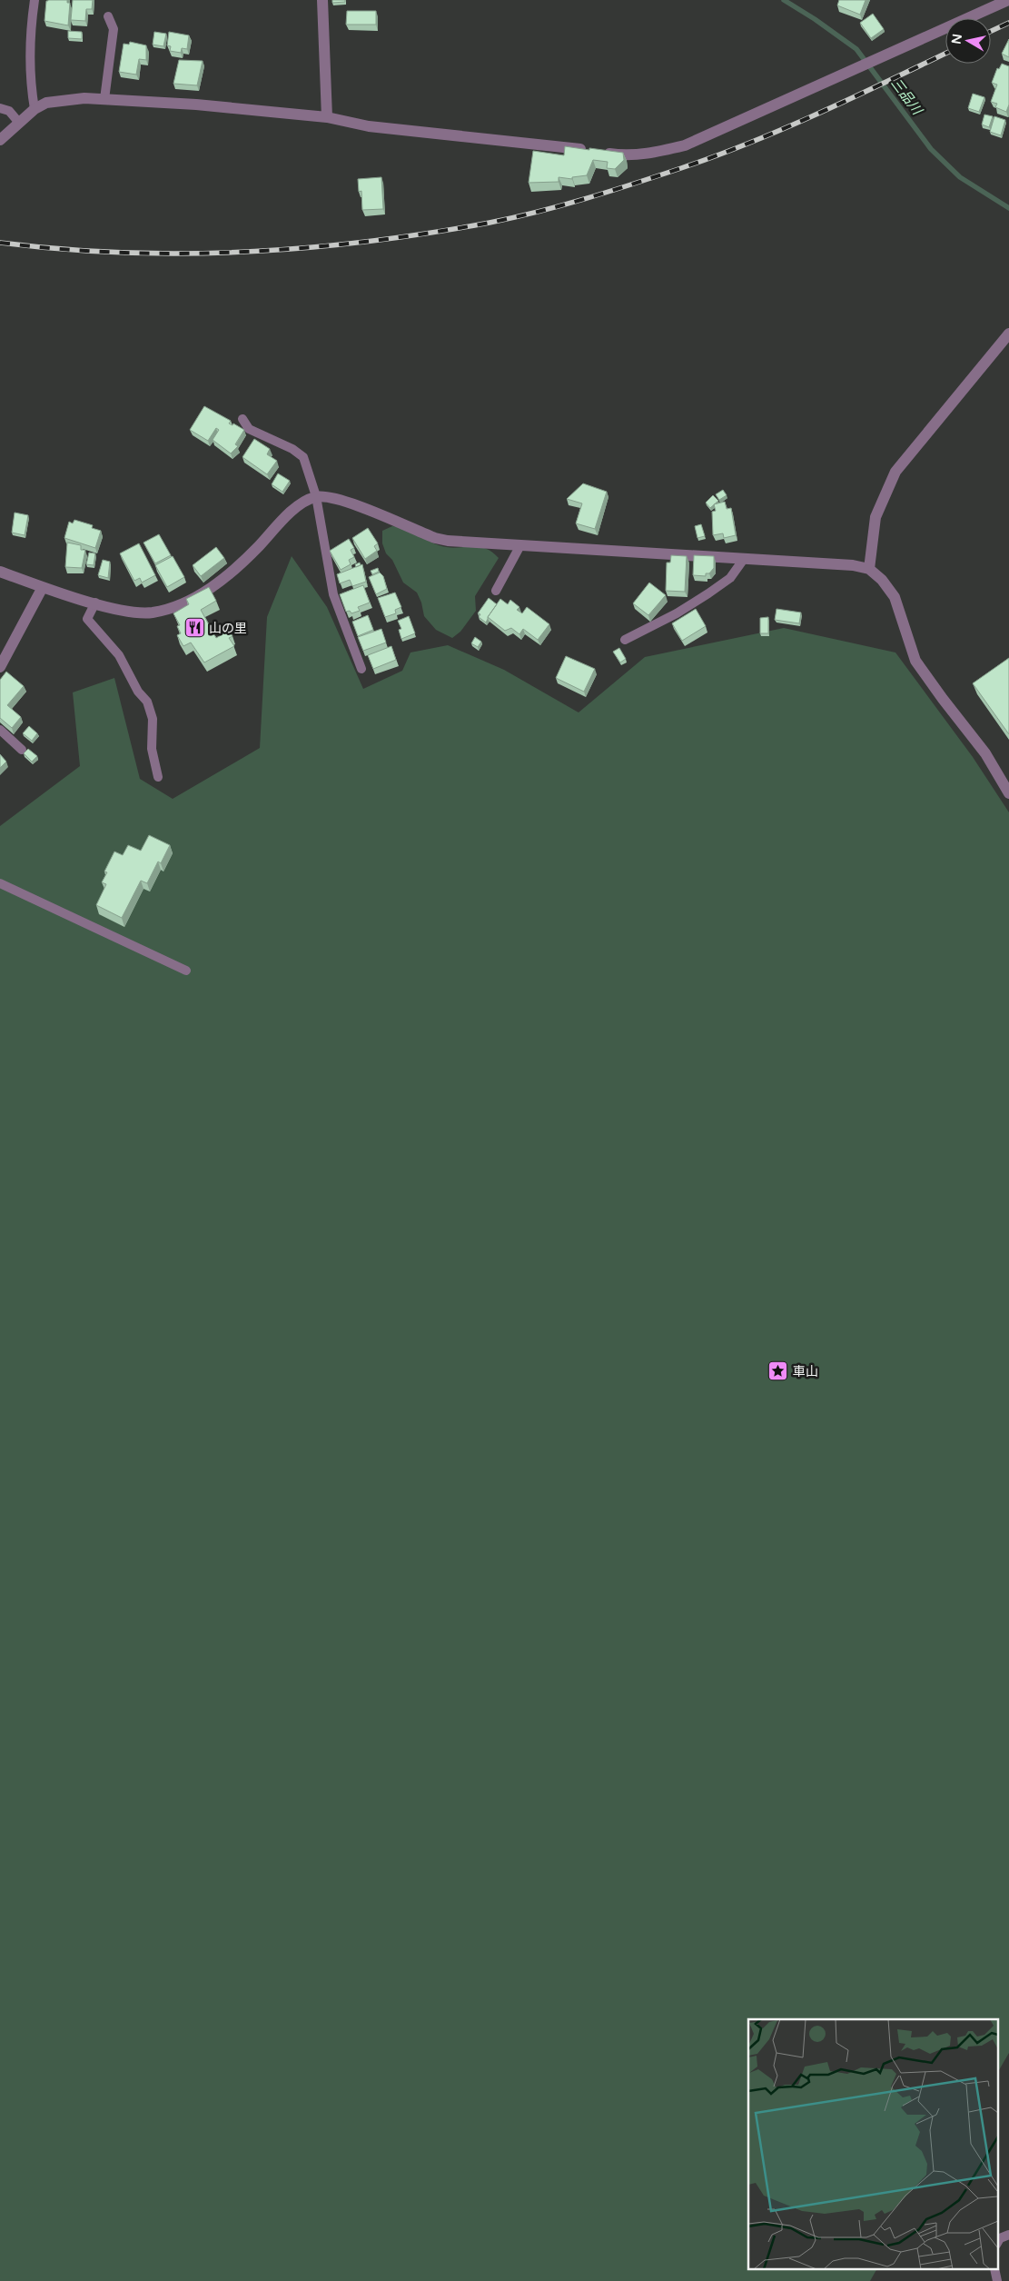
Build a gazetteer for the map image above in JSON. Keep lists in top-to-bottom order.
{
  "water": ["三品川"],
  "places": {
    "restaurant": ["山の里"],
    "place": ["車山"]
  },
  "north": "left"
}
